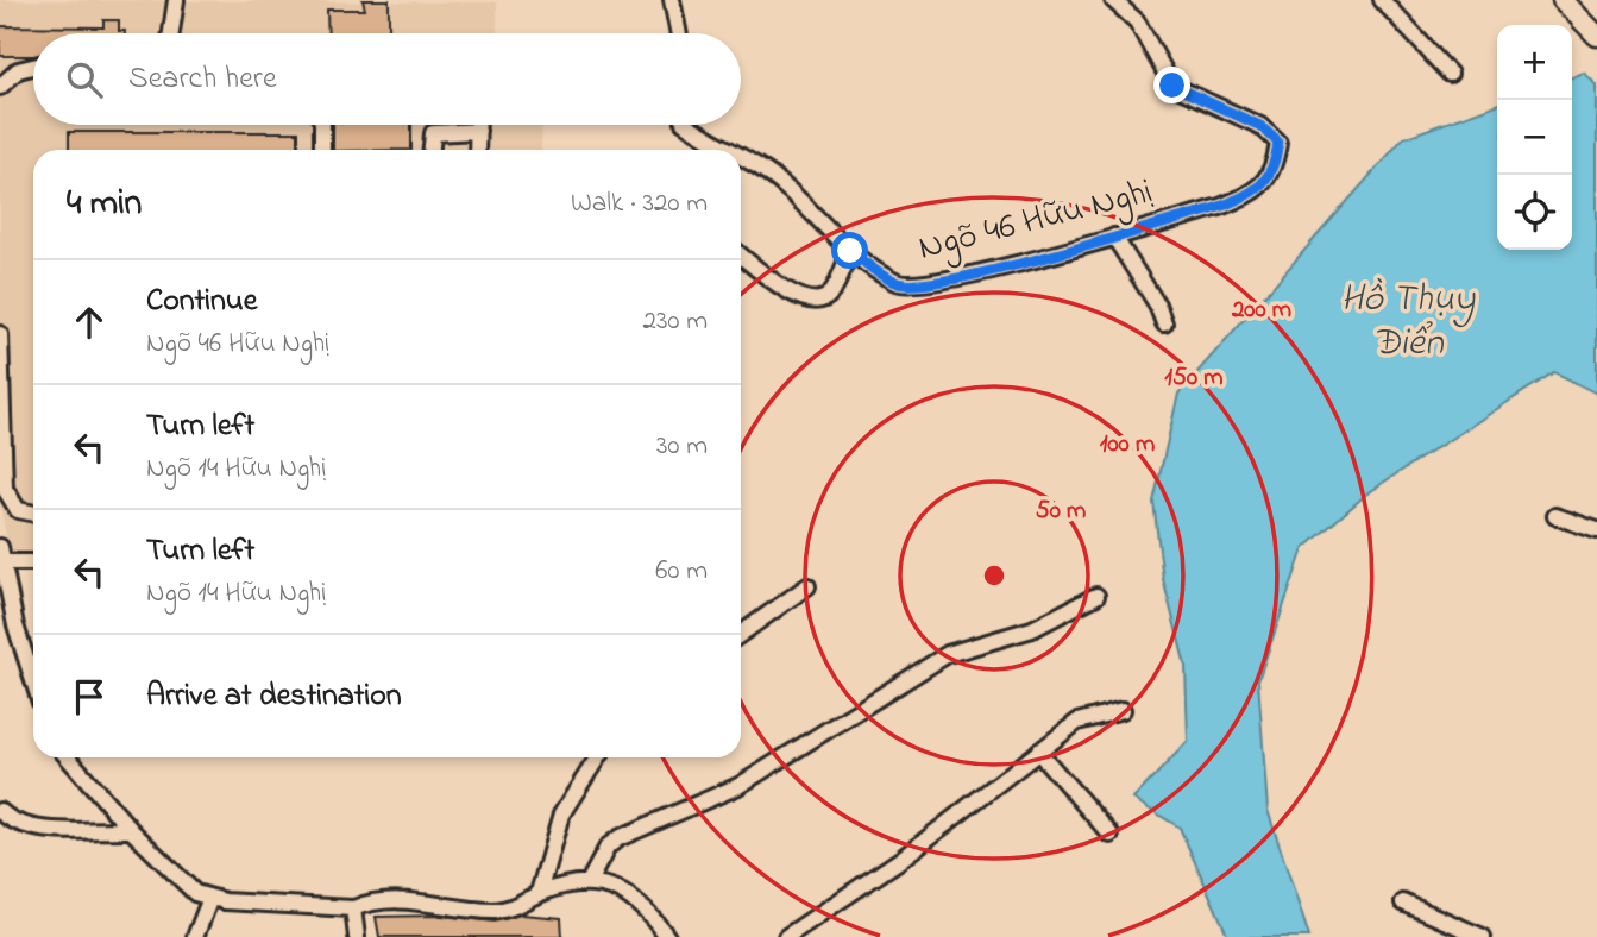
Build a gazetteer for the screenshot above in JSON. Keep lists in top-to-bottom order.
{
  "streets": {
    "street": ["Ngõ 46 Hữu Nghị"]
  },
  "water": ["Hồ Thụy Điển"],
  "page": {
    "map_buttons": ["+", "−"],
    "search": "Search here",
    "heading": ["4 min", "Walk · 320 m"],
    "list": [
      ["Continue", "Ngõ 46 Hữu Nghị", "230 m"],
      ["Turn left", "Ngõ 14 Hữu Nghị", "30 m"],
      ["Turn left", "Ngõ 14 Hữu Nghị", "60 m"],
      "Arrive at destination"
    ]
  },
  "rings": [
    "200 m",
    "150 m",
    "100 m",
    "50 m"
  ]
}
